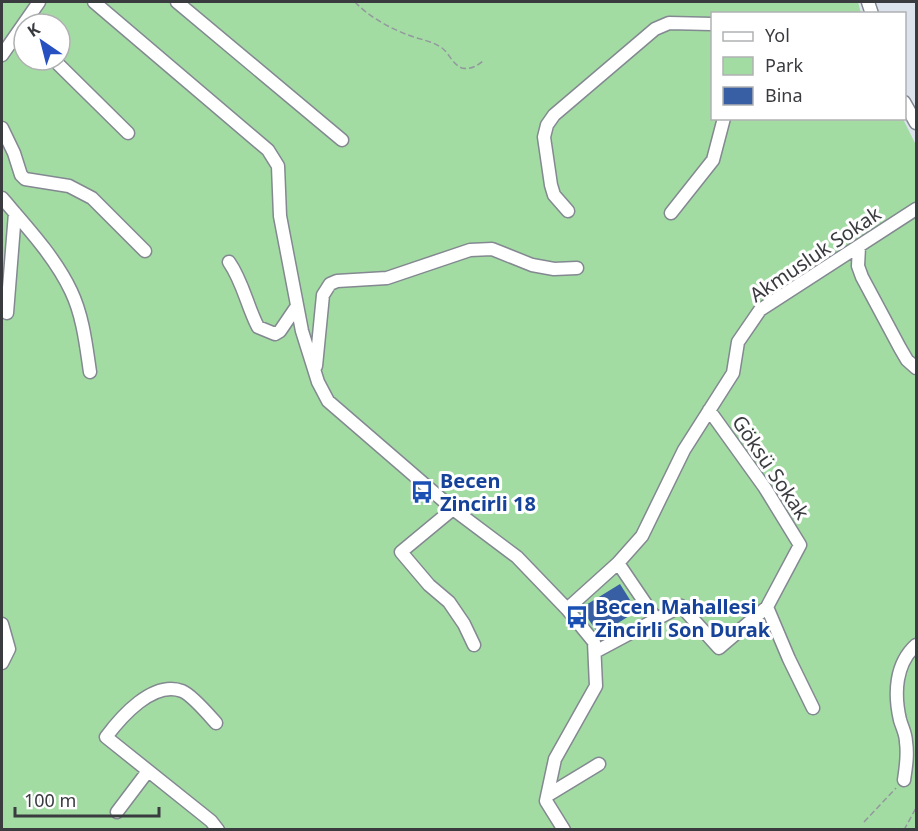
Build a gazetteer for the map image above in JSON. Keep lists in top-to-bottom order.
{
  "streets": {
    "street": ["Akmusluk Sokak", "Göksü Sokak"]
  },
  "crossings": [
    ["Akmusluk Sokak", "Göksü Sokak"]
  ],
  "places": {
    "bus stop": ["Becen Zincirli 18", "Becen Mahallesi Zincirli Son Durak"]
  },
  "legend": ["Yol", "Park", "Bina"],
  "scale_bar": "100 m",
  "north": "top left"
}
